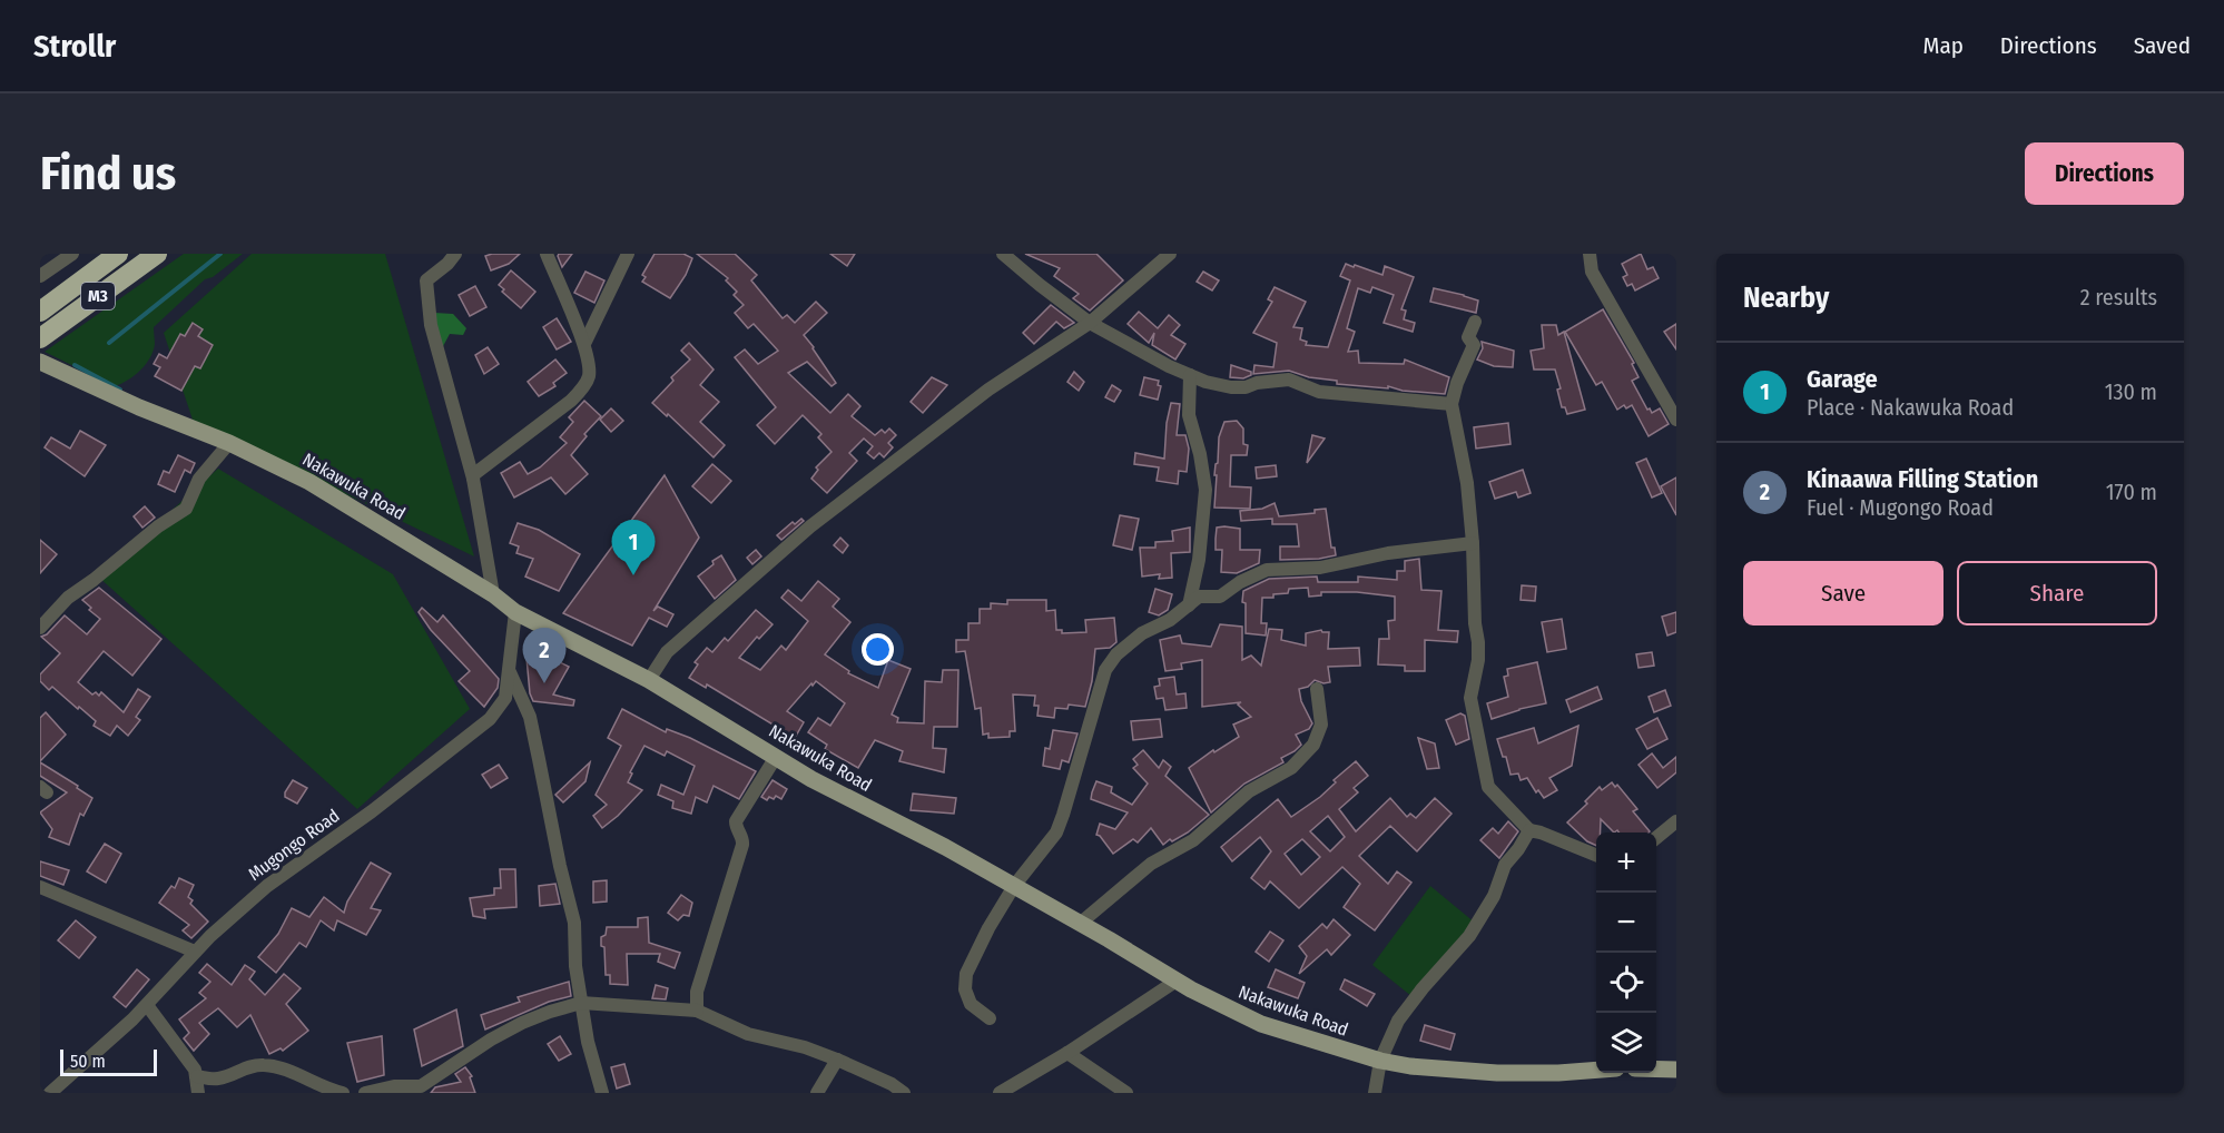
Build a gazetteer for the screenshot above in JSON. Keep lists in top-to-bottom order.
{
  "streets": {
    "highway": ["M3"],
    "main road": ["Nakawuka Road"],
    "street": ["Mugongo Road"]
  },
  "crossings": [
    ["Nakawuka Road", "Mugongo Road"]
  ],
  "scale_bar": "50 m",
  "page": {
    "header": "Strollr",
    "nav": ["Map", "Directions", "Saved"],
    "buttons": [
      "Directions",
      ["Save", "Share"]
    ],
    "title": "Find us",
    "heading": ["Nearby", "2 results"],
    "list": [
      {
        "mark": "1",
        "name": "Garage",
        "note": "Place · Nakawuka Road",
        "value": "130 m"
      },
      {
        "mark": "2",
        "name": "Kinaawa Filling Station",
        "note": "Fuel · Mugongo Road",
        "value": "170 m"
      }
    ],
    "pins": ["1", "2"],
    "map_buttons": ["+", "−"],
    "scale": "50 m"
  }
}
